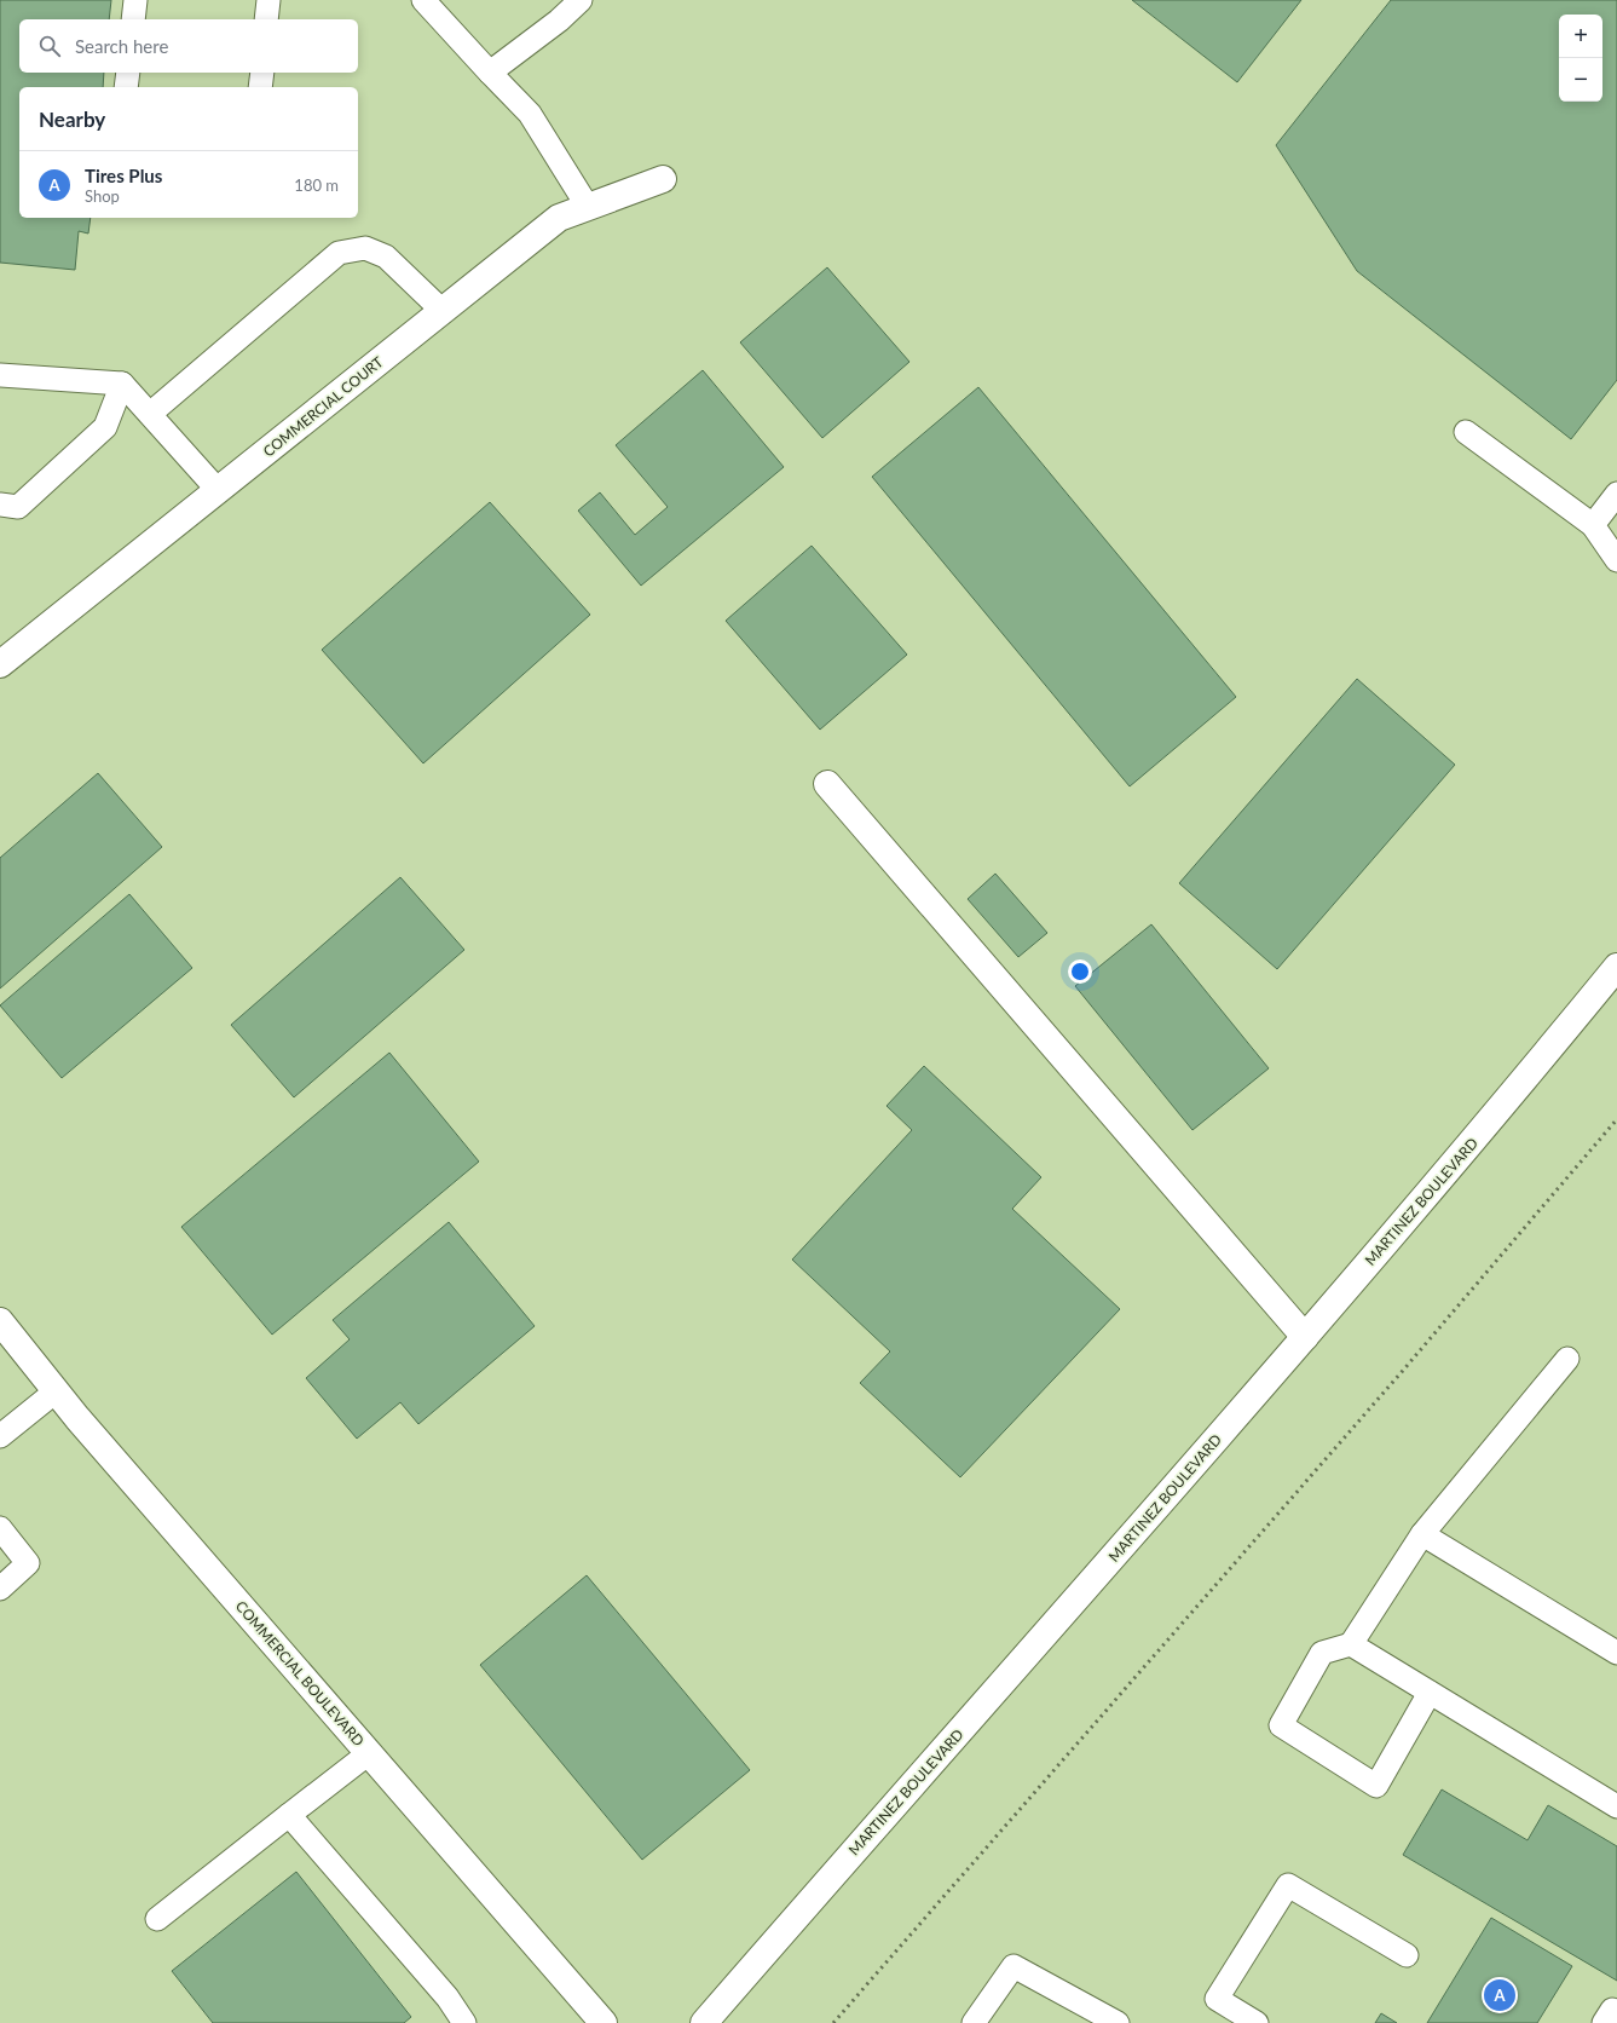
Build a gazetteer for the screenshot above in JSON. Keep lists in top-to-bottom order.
{
  "streets": {
    "street": ["COMMERCIAL COURT", "MARTINEZ BOULEVARD", "COMMERCIAL BOULEVARD"]
  },
  "page": {
    "map_buttons": ["+", "−"],
    "search": "Search here",
    "heading": "Nearby",
    "list": [
      {
        "mark": "A",
        "name": "Tires Plus",
        "note": "Shop",
        "value": "180 m"
      }
    ],
    "pins": "A"
  }
}
